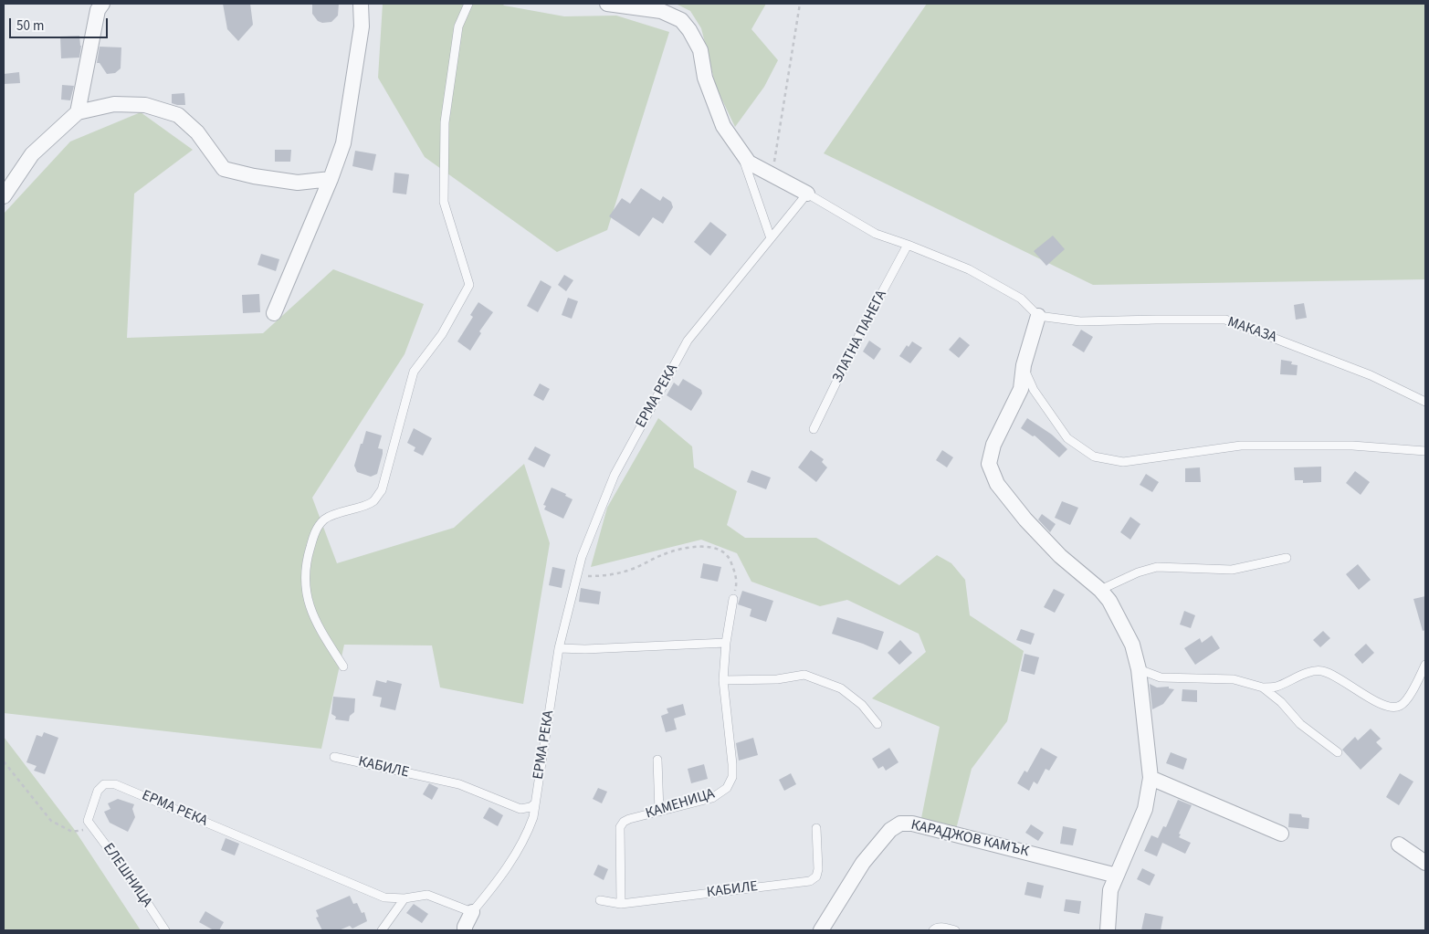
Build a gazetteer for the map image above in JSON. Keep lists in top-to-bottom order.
{
  "streets": {
    "street": ["КАРАДЖОВ КАМЪК"],
    "lane": [
      "МАКАЗА",
      "ЗЛАТНА ПАНЕГА",
      "ЕРМА РЕКА",
      "КАБИЛЕ",
      "КАМЕНИЦА",
      "ЕЛЕШНИЦА"
    ]
  },
  "crossings": [
    ["ЕРМА РЕКА", "КАБИЛЕ"],
    ["ЕРМА РЕКА", "ЕЛЕШНИЦА"],
    ["КАБИЛЕ", "КАМЕНИЦА"]
  ],
  "scale_bar": "50 m"
}
